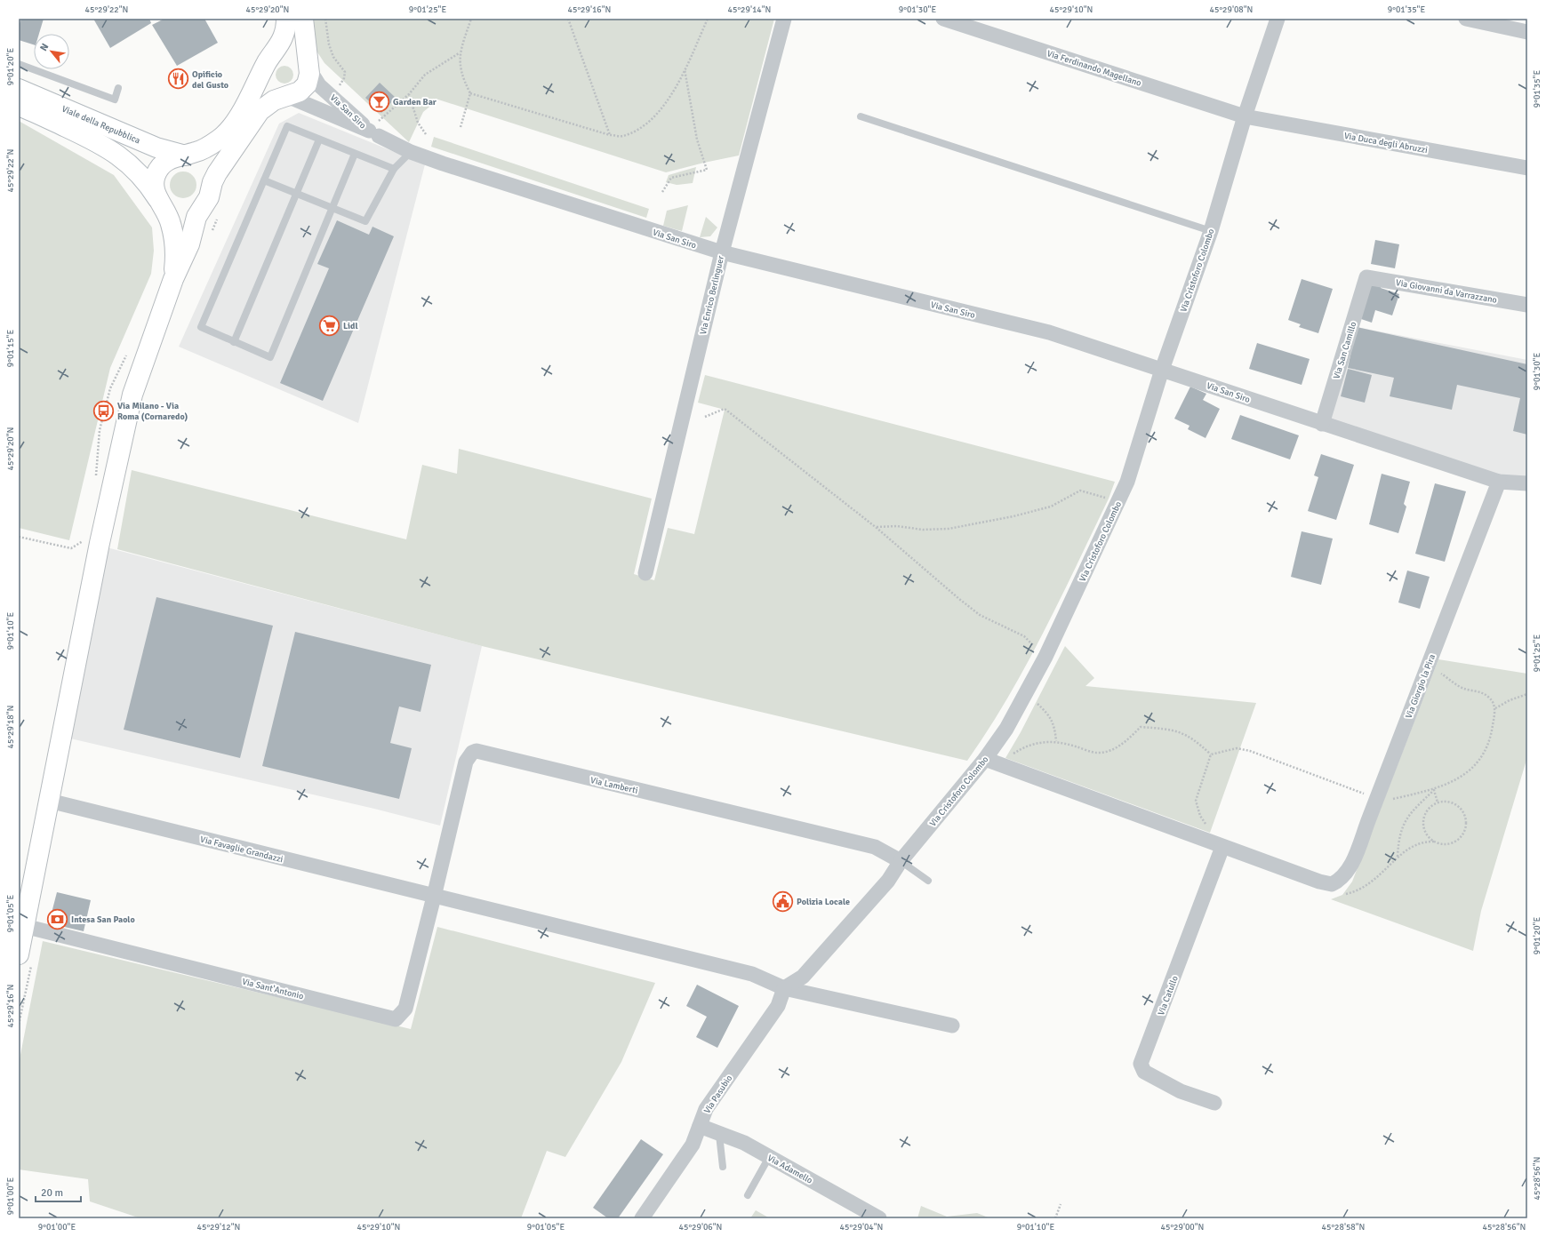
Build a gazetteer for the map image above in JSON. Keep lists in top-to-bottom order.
{
  "streets": {
    "main road": ["Viale della Repubblica"],
    "street": [
      "Via Ferdinando Magellano",
      "Via San Siro",
      "Via Duca degli Abruzzi",
      "Via Cristoforo Colombo",
      "Via Giovanni da Varrazzano",
      "Via Enrico Berlinguer",
      "Via San Camillo",
      "Via Giorgio la Pira",
      "Via Lamberti",
      "Via Favaglie Grandazzi",
      "Via Sant'Antonio",
      "Via Catullo",
      "Via Pasubio",
      "Via Adamello"
    ]
  },
  "crossings": [
    ["Via Ferdinando Magellano", "Via Duca degli Abruzzi"],
    ["Via Ferdinando Magellano", "Via Cristoforo Colombo"],
    ["Via San Siro", "Via Cristoforo Colombo"],
    ["Via San Siro", "Via Enrico Berlinguer"],
    ["Via San Siro", "Via San Camillo"],
    ["Via San Siro", "Via Giorgio la Pira"],
    ["Via Duca degli Abruzzi", "Via Cristoforo Colombo"],
    ["Via Cristoforo Colombo", "Via Lamberti"],
    ["Via Cristoforo Colombo", "Via Favaglie Grandazzi"],
    ["Via Cristoforo Colombo", "Via Pasubio"],
    ["Via Giovanni da Varrazzano", "Via San Camillo"],
    ["Via Lamberti", "Via Favaglie Grandazzi"],
    ["Via Lamberti", "Via Sant'Antonio"],
    ["Via Favaglie Grandazzi", "Via Sant'Antonio"],
    ["Via Favaglie Grandazzi", "Via Pasubio"],
    ["Via Pasubio", "Via Adamello"]
  ],
  "places": {
    "restaurant": ["Opificio del Gusto"],
    "bar": ["Garden Bar"],
    "supermarket": ["Lidl"],
    "bus stop": ["Via Milano - Via Roma (Cornaredo)"],
    "public building": ["Polizia Locale"],
    "bank": ["Intesa San Paolo"]
  },
  "scale_bar": "20 m",
  "north": "top left",
  "coordinates": [
    "45°29'22\"N",
    "45°29'20\"N",
    "9°01'25\"E",
    "45°29'16\"N",
    "45°29'14\"N",
    "9°01'30\"E",
    "45°29'10\"N",
    "45°29'08\"N",
    "9°01'35\"E",
    "9°01'20\"E",
    "9°01'15\"E",
    "9°01'10\"E",
    "45°29'18\"N",
    "9°01'05\"E",
    "45°28'56\"N",
    "9°01'00\"E",
    "45°29'12\"N",
    "45°29'06\"N",
    "45°29'04\"N",
    "45°29'00\"N",
    "45°28'58\"N"
  ]
}
